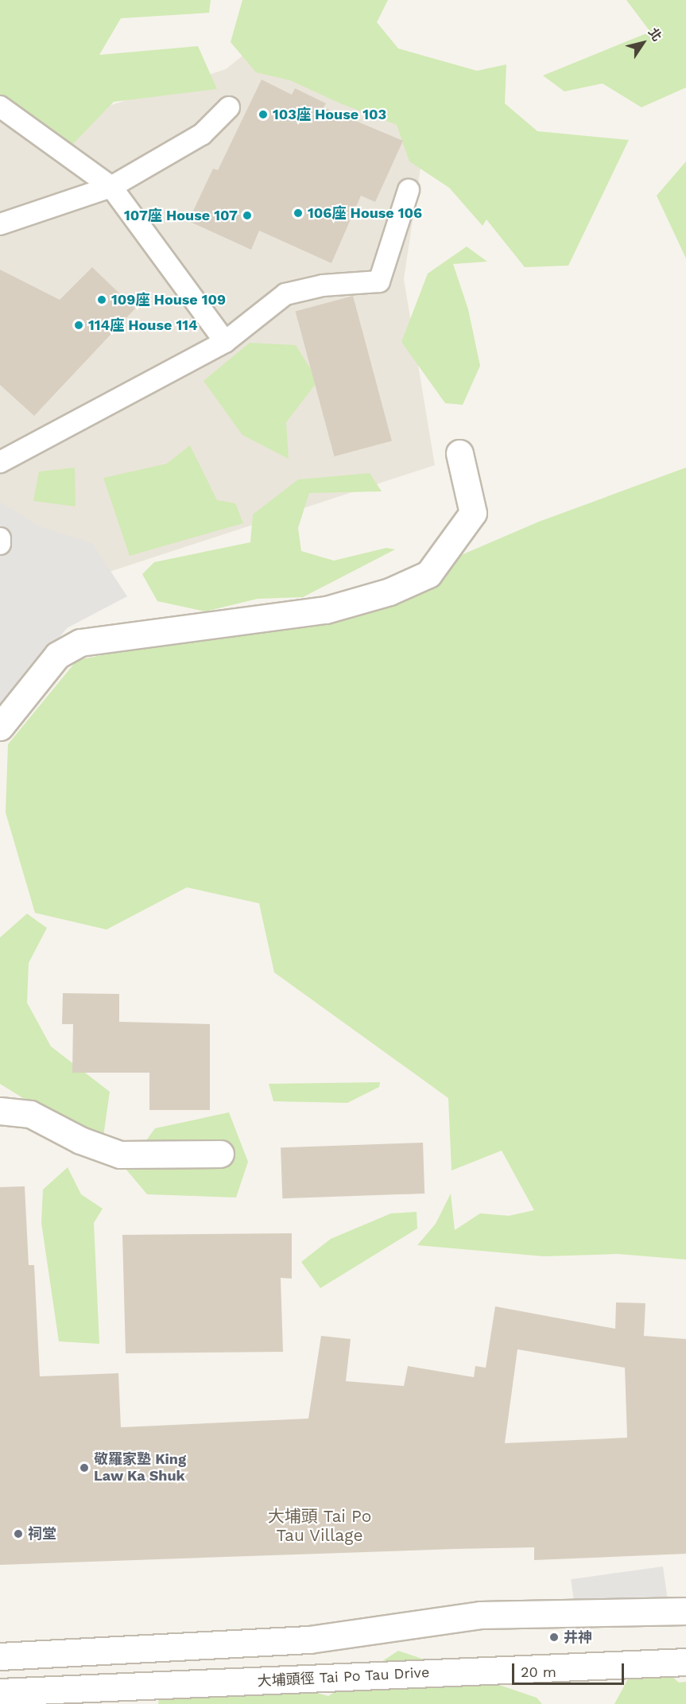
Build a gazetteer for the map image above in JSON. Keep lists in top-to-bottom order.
{
  "streets": {
    "street": ["大埔頭徑 Tai Po Tau Drive"]
  },
  "districts": ["大埔頭 Tai Po Tau Village"],
  "places": [
    "103座 House 103",
    "106座 House 106",
    "107座 House 107",
    "109座 House 109",
    "114座 House 114",
    "敬羅家塾 King Law Ka Shuk",
    "祠堂",
    "井神"
  ],
  "scale_bar": "20 m",
  "north": "top right"
}
